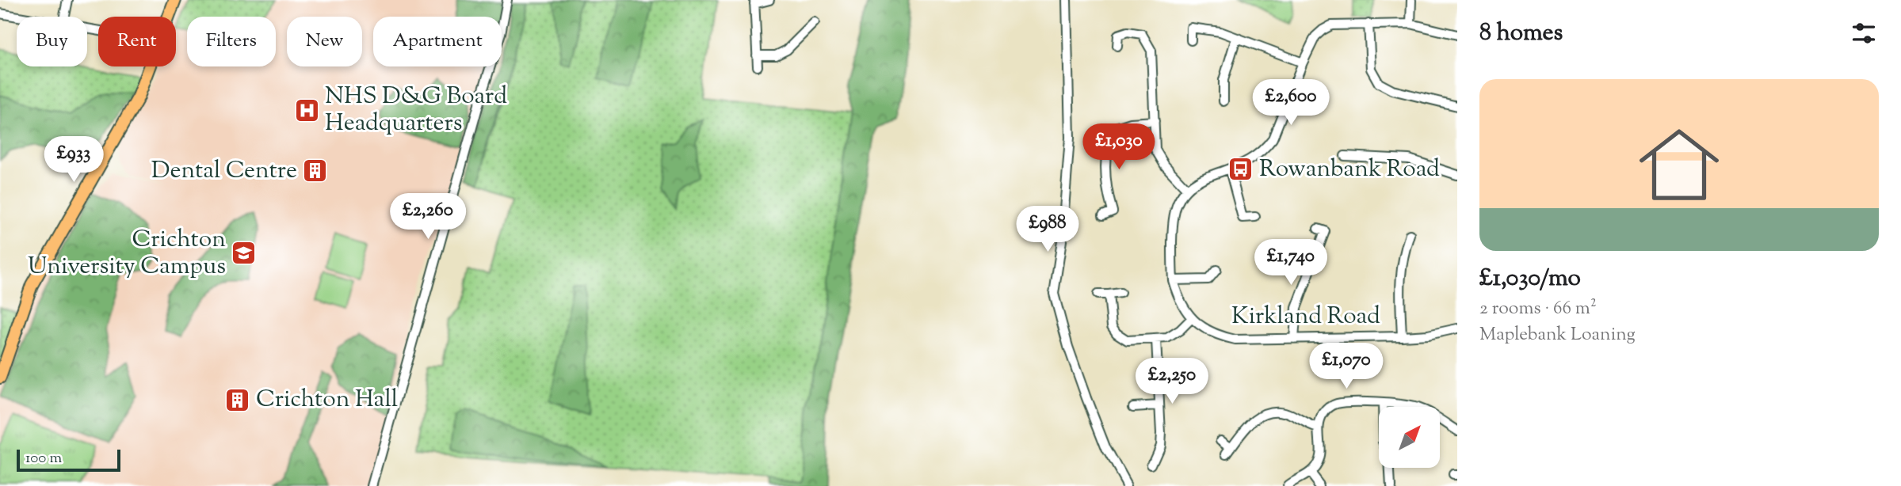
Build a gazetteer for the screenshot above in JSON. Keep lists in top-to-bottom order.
{
  "streets": {
    "street": ["Kirkland Road"]
  },
  "places": {
    "hospital": ["NHS D&G Board Headquarters"],
    "bus stop": ["Rowanbank Road"],
    "building": ["Dental Centre", "Crichton Hall"],
    "school or university": ["Crichton University Campus"]
  },
  "scale_bar": "100 m",
  "north": "top right",
  "page": {
    "heading": "8 homes",
    "chip": [
      "Buy",
      "Rent",
      "Filters",
      "New",
      "Apartment"
    ],
    "list": [
      {
        "name": "£1,030/mo",
        "note": "2 rooms · 66 m² · Maplebank Loaning"
      }
    ],
    "price": [
      "£2,600",
      "£1,030",
      "£933",
      "£2,260",
      "£988",
      "£1,740",
      "£1,070",
      "£2,250"
    ],
    "scale": "100 m"
  }
}
